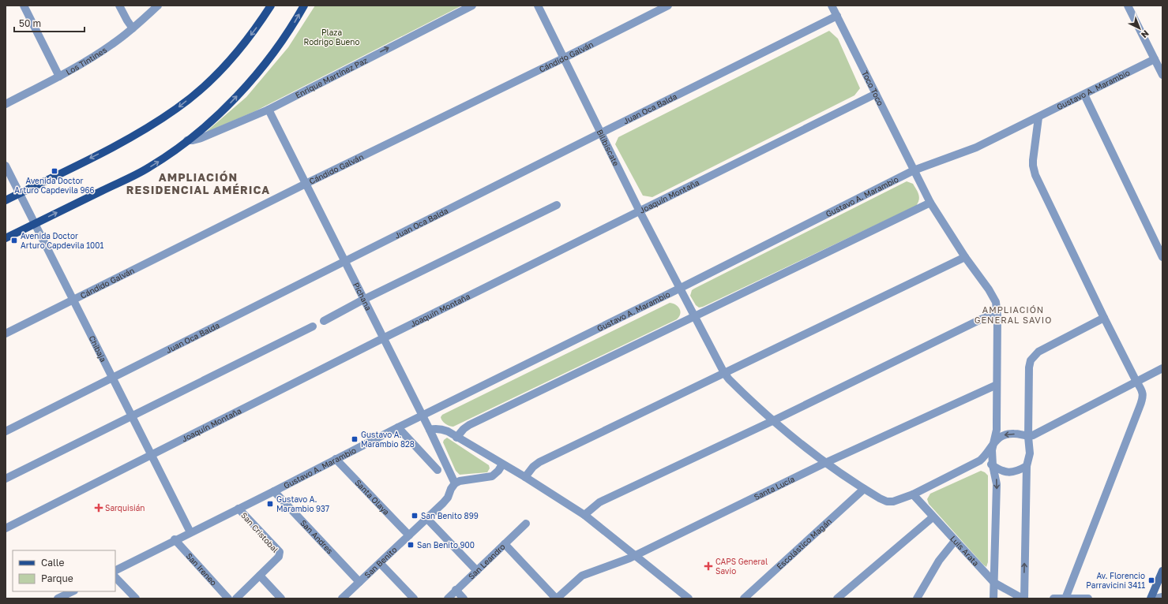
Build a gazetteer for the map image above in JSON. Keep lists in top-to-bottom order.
{
  "streets": {
    "street": [
      "Cándido Galván",
      "Los Tintines",
      "Enrique Martínez Paz",
      "Toco Toco",
      "Gustavo A. Marambio",
      "Juan Oca Balda",
      "Bilibiscate",
      "Joaquín Montaña",
      "Pichana",
      "Chibaja",
      "Santa Lucía",
      "Santa Olaya",
      "San Cristobal",
      "San Andres",
      "Escolástico Magán",
      "Luis Arata",
      "San Leandro",
      "San Benito",
      "San Ireneo"
    ]
  },
  "crossings": [
    ["Cándido Galván", "Bilibiscate"],
    ["Cándido Galván", "Pichana"],
    ["Cándido Galván", "Chibaja"],
    ["Enrique Martínez Paz", "Pichana"],
    ["Toco Toco", "Gustavo A. Marambio"],
    ["Toco Toco", "Juan Oca Balda"],
    ["Toco Toco", "Joaquín Montaña"],
    ["Toco Toco", "Santa Lucía"],
    ["Gustavo A. Marambio", "Bilibiscate"],
    ["Gustavo A. Marambio", "Pichana"],
    ["Gustavo A. Marambio", "Chibaja"],
    ["Gustavo A. Marambio", "Santa Olaya"],
    ["Gustavo A. Marambio", "San Cristobal"],
    ["Gustavo A. Marambio", "San Andres"],
    ["Gustavo A. Marambio", "San Ireneo"],
    ["Juan Oca Balda", "Bilibiscate"],
    ["Juan Oca Balda", "Pichana"],
    ["Juan Oca Balda", "Chibaja"],
    ["Bilibiscate", "Joaquín Montaña"],
    ["Bilibiscate", "Santa Lucía"],
    ["Bilibiscate", "Escolástico Magán"],
    ["Bilibiscate", "Luis Arata"],
    ["Joaquín Montaña", "Pichana"],
    ["Joaquín Montaña", "Chibaja"],
    ["Pichana", "San Benito"],
    ["Santa Olaya", "San Benito"],
    ["San Andres", "San Benito"]
  ],
  "one_way": ["Enrique Martínez Paz"],
  "districts": ["AMPLIACIÓN RESIDENCIAL AMÉRICA", "AMPLIACIÓN GENERAL SAVIO"],
  "parks": ["Plaza Rodrigo Bueno"],
  "places": {
    "transit": [
      "Avenida Doctor Arturo Capdevila 966",
      "Avenida Doctor Arturo Capdevila 1001",
      "Gustavo A. Marambio 828",
      "Gustavo A. Marambio 937",
      "San Benito 899",
      "San Benito 900",
      "Av. Florencio Parravicini 3411"
    ],
    "health": ["Sarquisián", "CAPS General Savio"]
  },
  "legend": ["Calle", "Parque"],
  "scale_bar": "50 m",
  "north": "bottom right"
}
